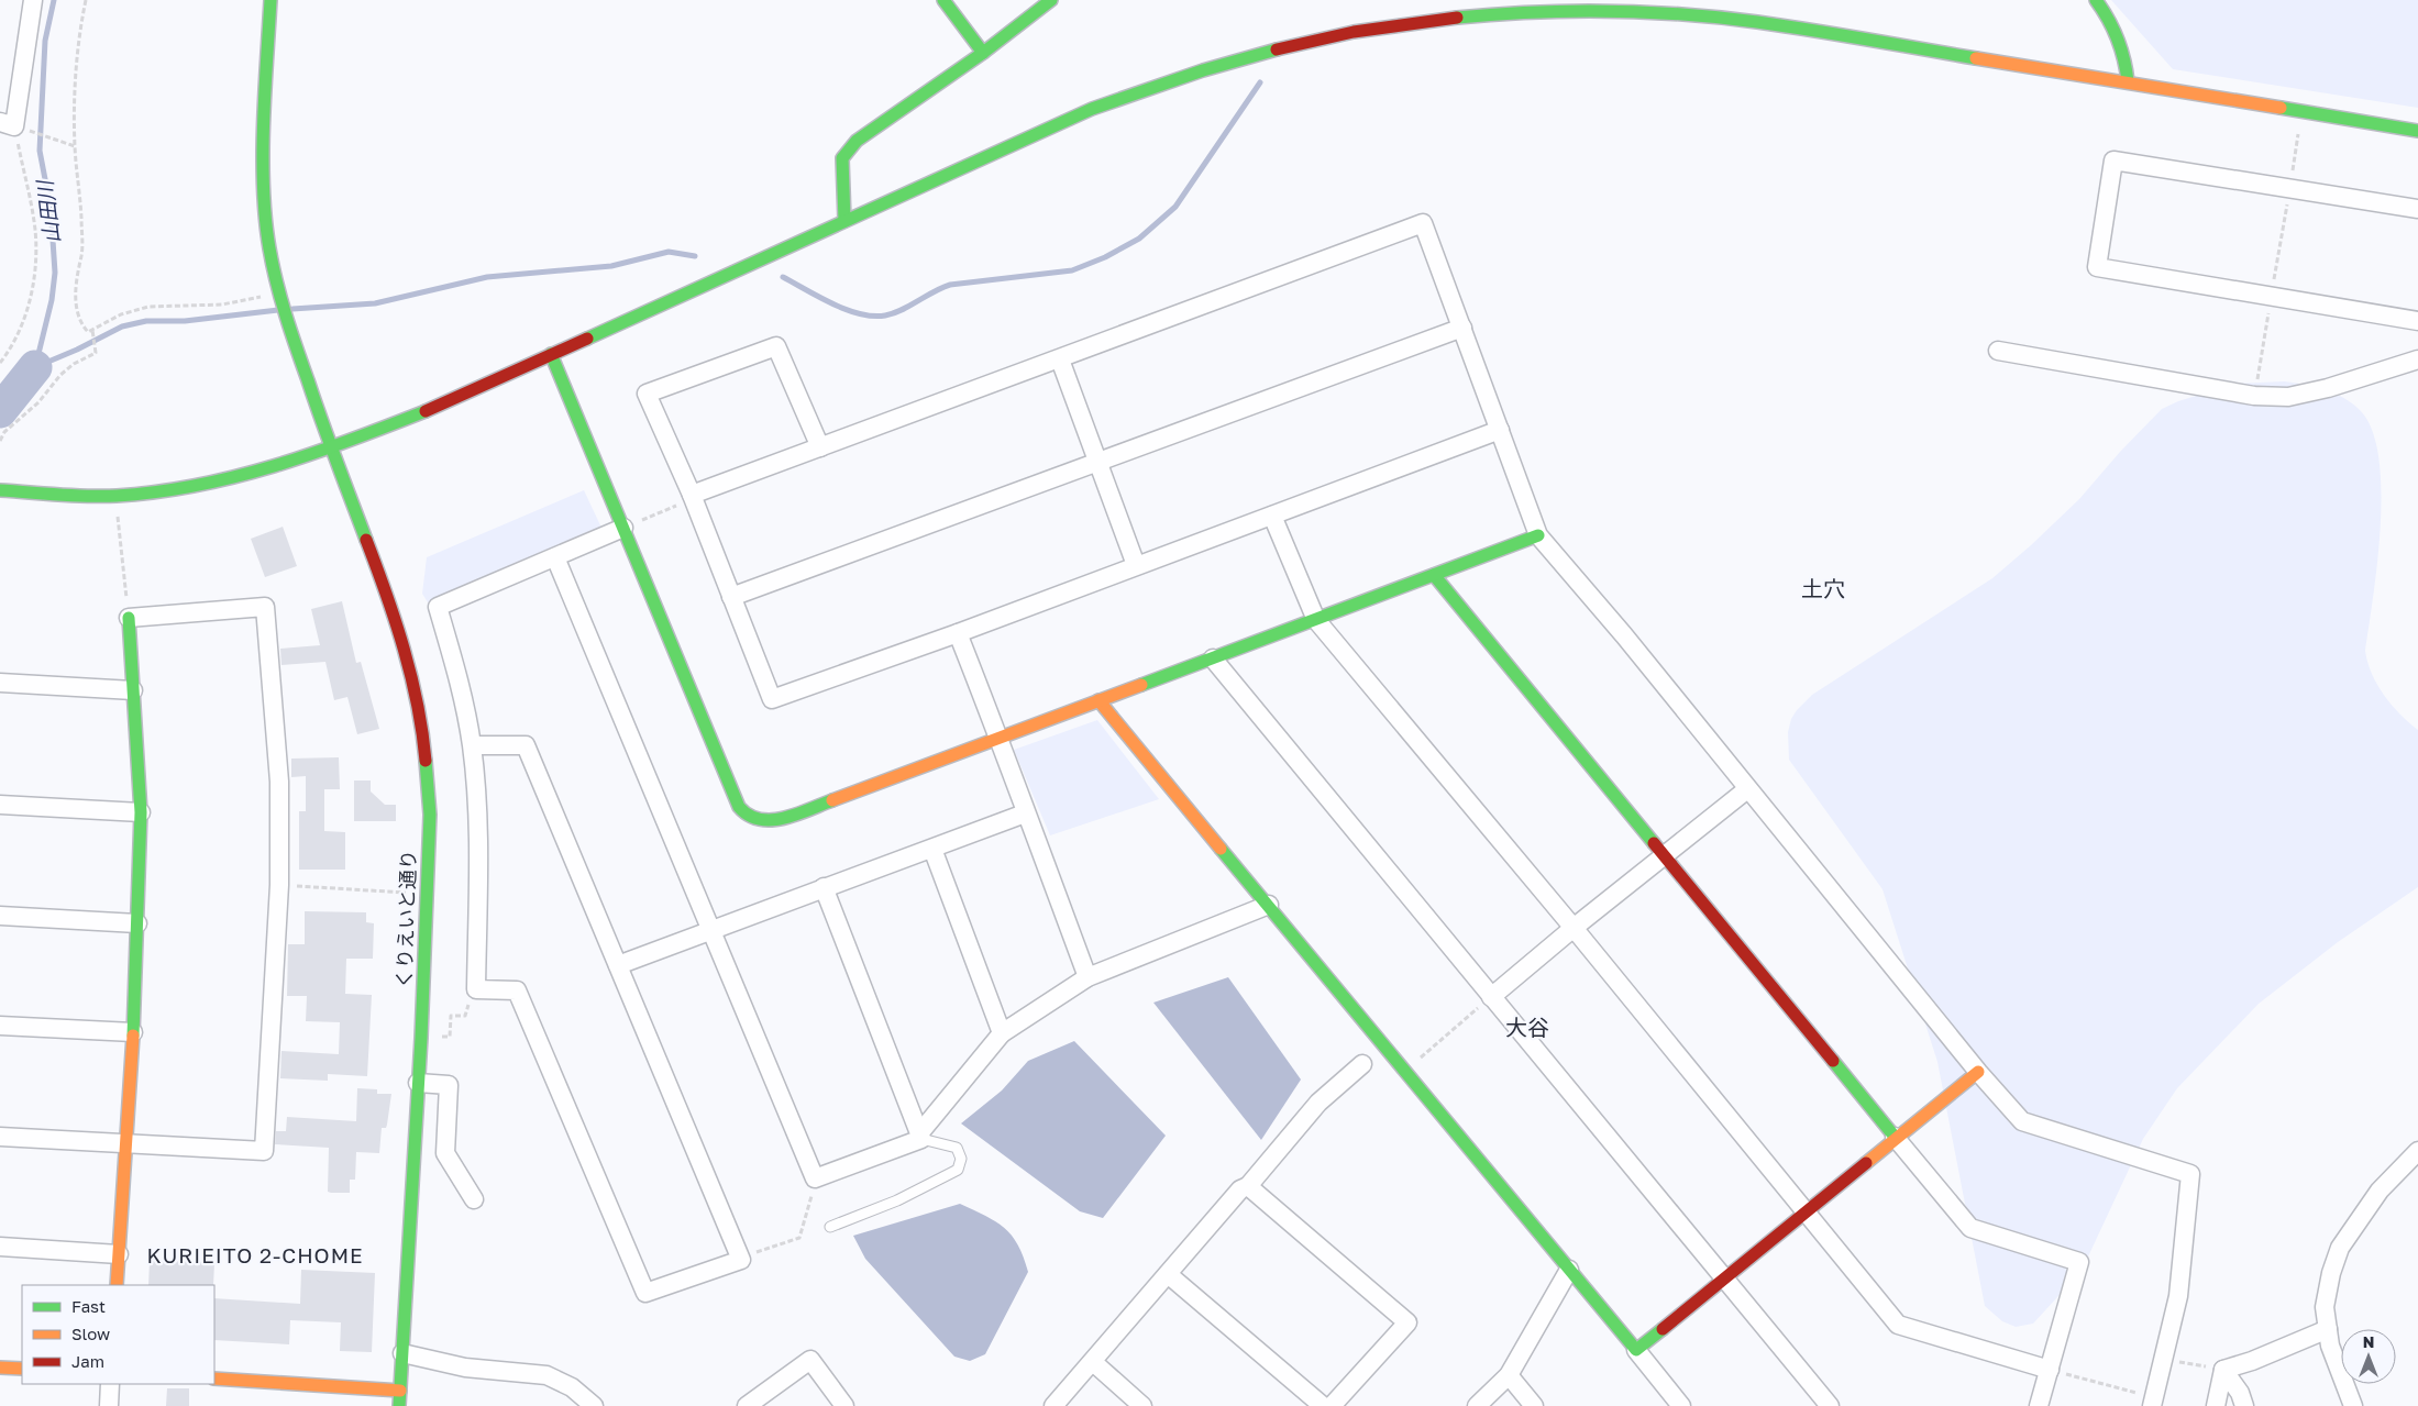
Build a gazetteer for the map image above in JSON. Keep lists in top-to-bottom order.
{
  "streets": {
    "street": ["くりえいと通り"]
  },
  "districts": ["土穴", "大谷", "KURIEITO 2-CHOME"],
  "water": ["山田川"],
  "legend": ["Fast", "Slow", "Jam"],
  "north": "top"
}
